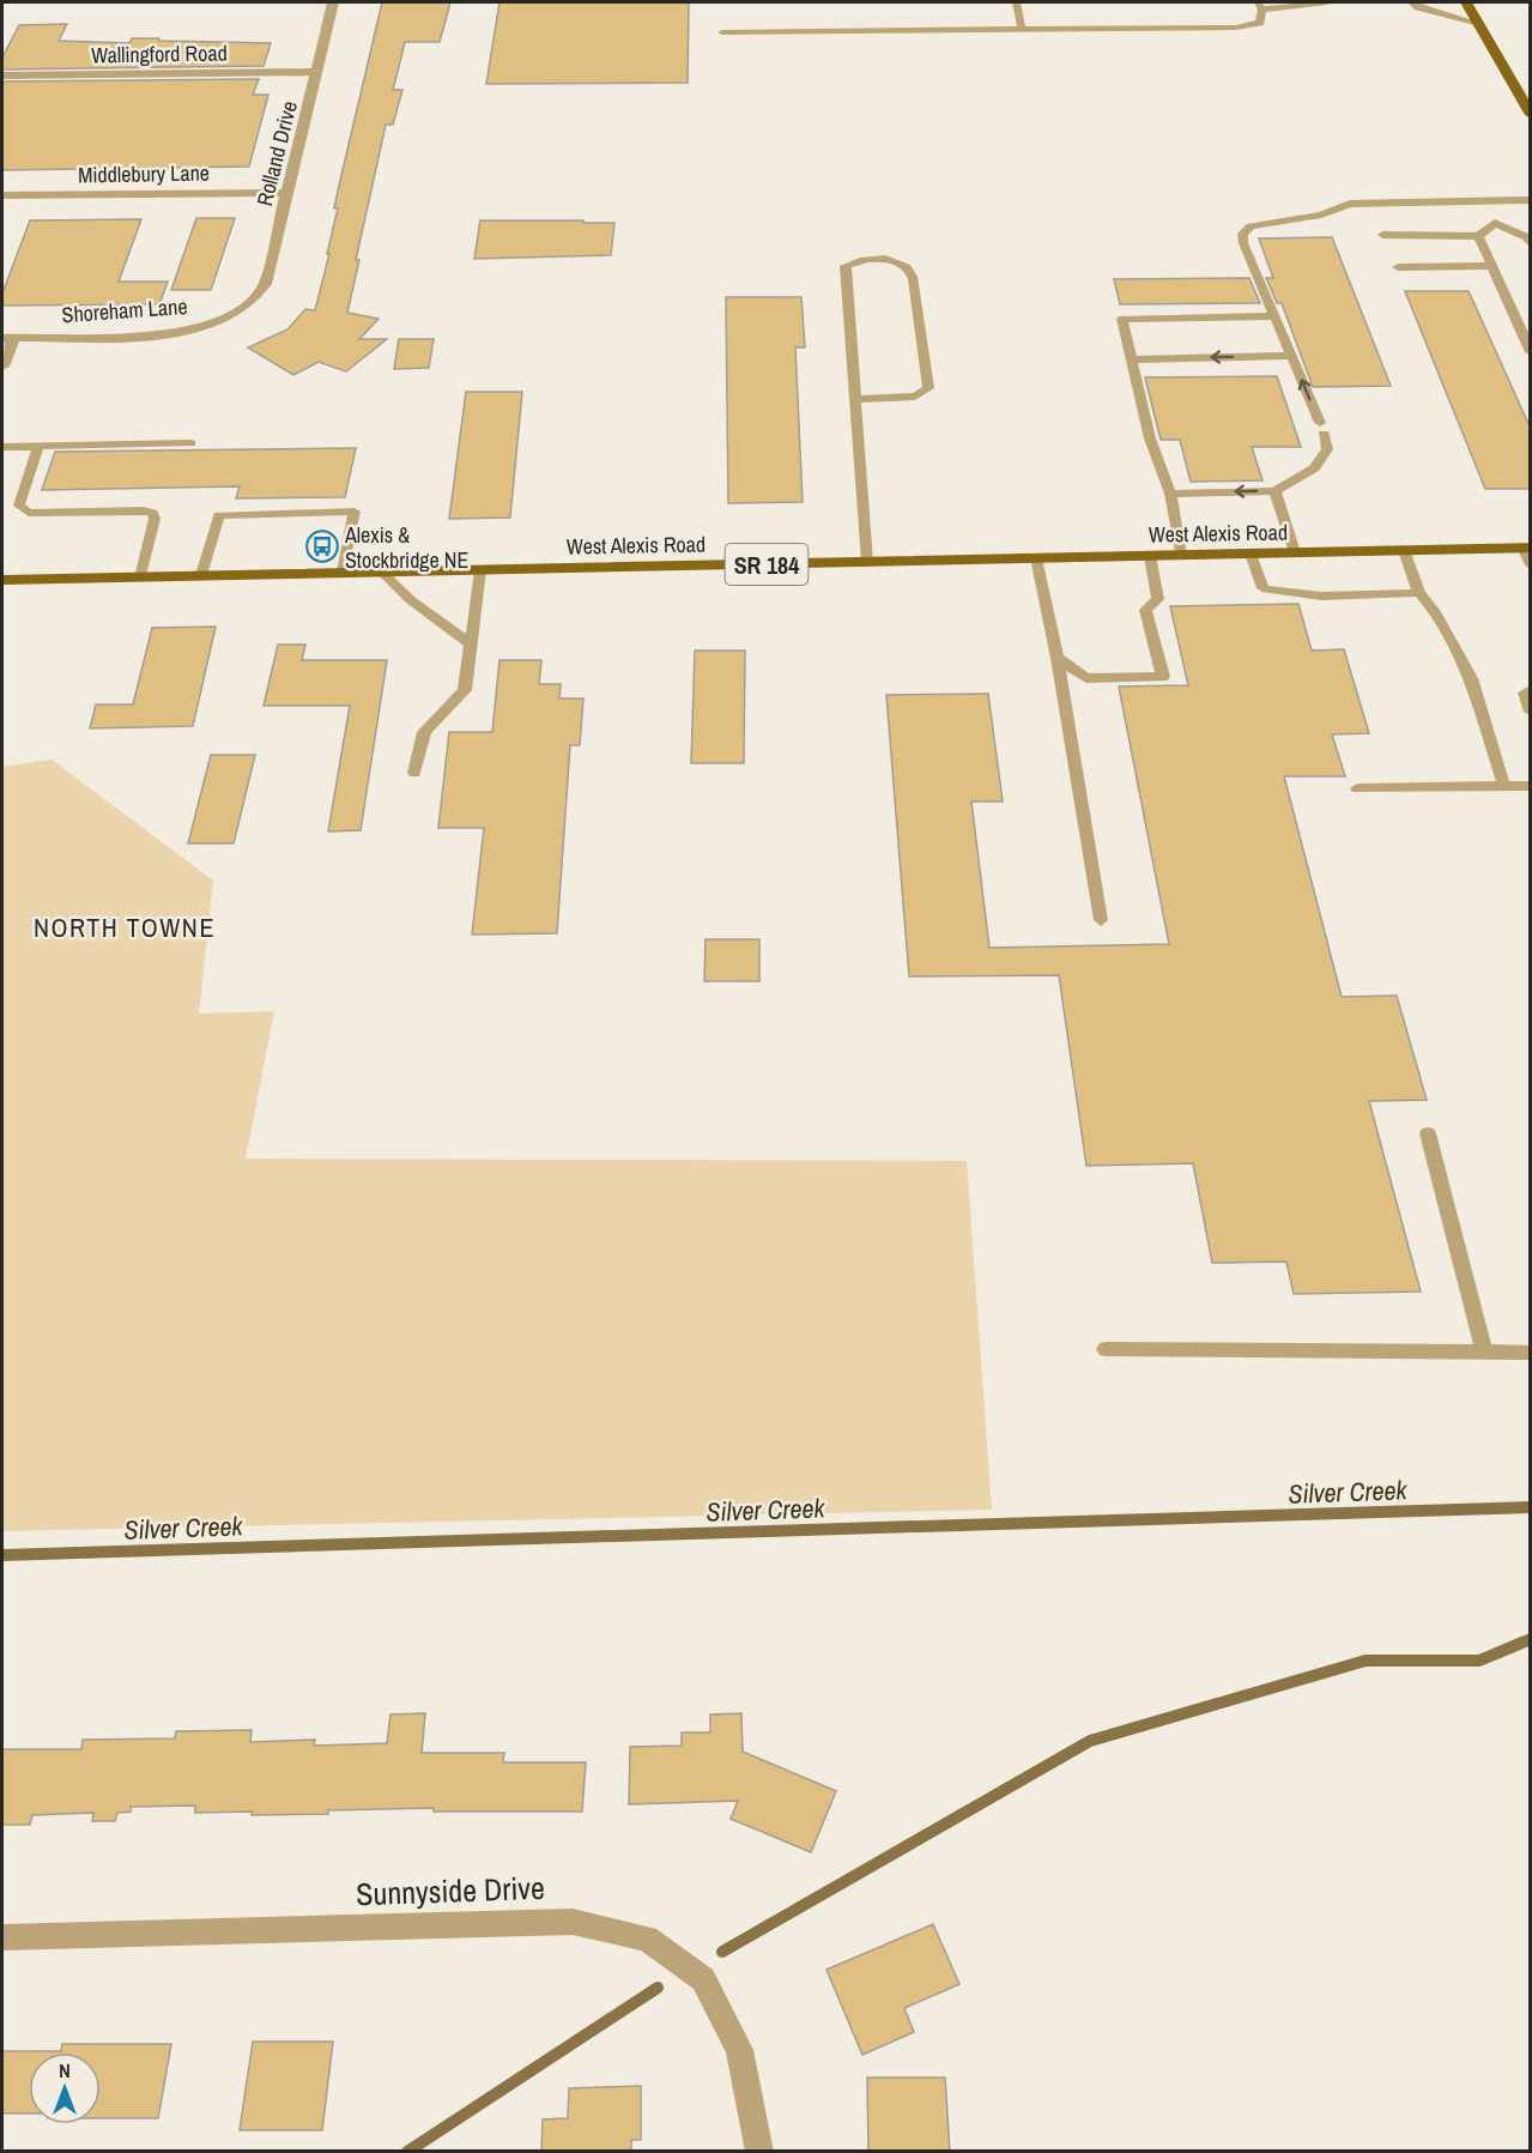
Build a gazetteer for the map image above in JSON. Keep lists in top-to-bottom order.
{
  "streets": {
    "main road": ["West Alexis Road", "SR 184"],
    "street": [
      "Wallingford Road",
      "Rolland Drive",
      "Middlebury Lane",
      "Shoreham Lane",
      "Sunnyside Drive"
    ]
  },
  "crossings": [
    ["Wallingford Road", "Rolland Drive"],
    ["Rolland Drive", "Middlebury Lane"],
    ["Rolland Drive", "Shoreham Lane"]
  ],
  "districts": ["NORTH TOWNE"],
  "water": ["Silver Creek"],
  "places": {
    "bus stop": ["Alexis & Stockbridge NE"]
  },
  "north": "top"
}
